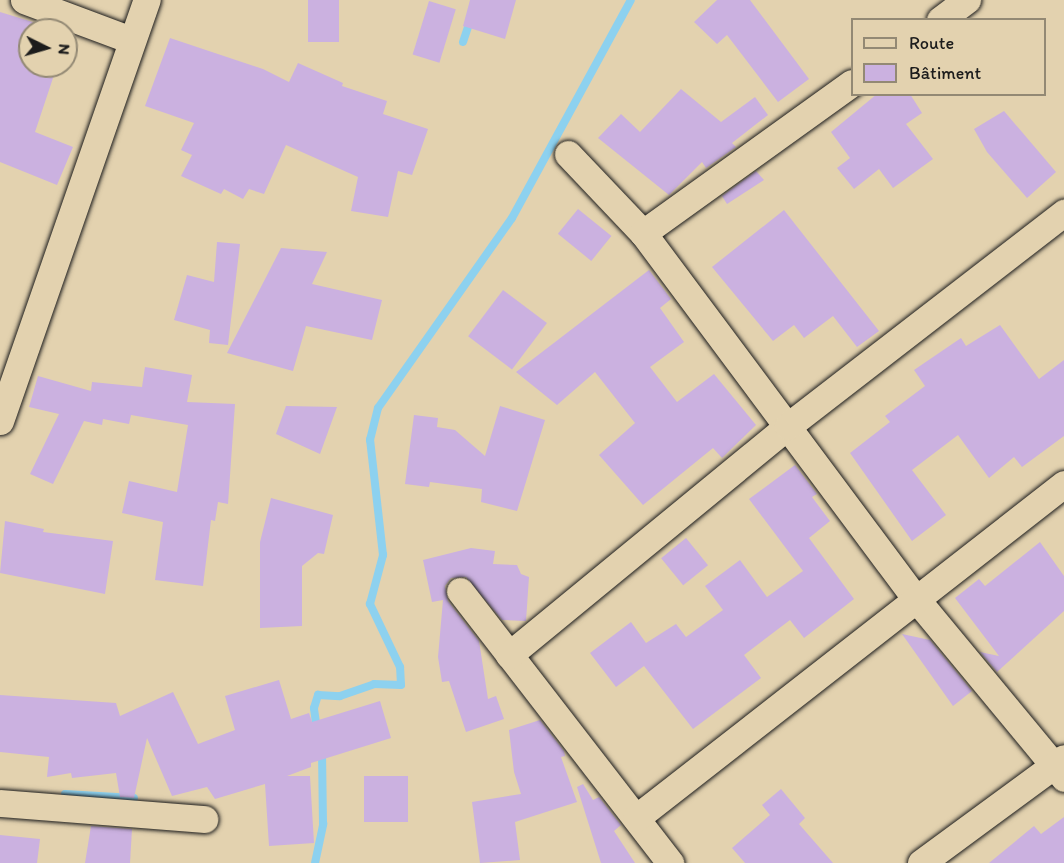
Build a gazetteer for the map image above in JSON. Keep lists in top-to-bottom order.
{
  "legend": ["Route", "Bâtiment"],
  "north": "right"
}
